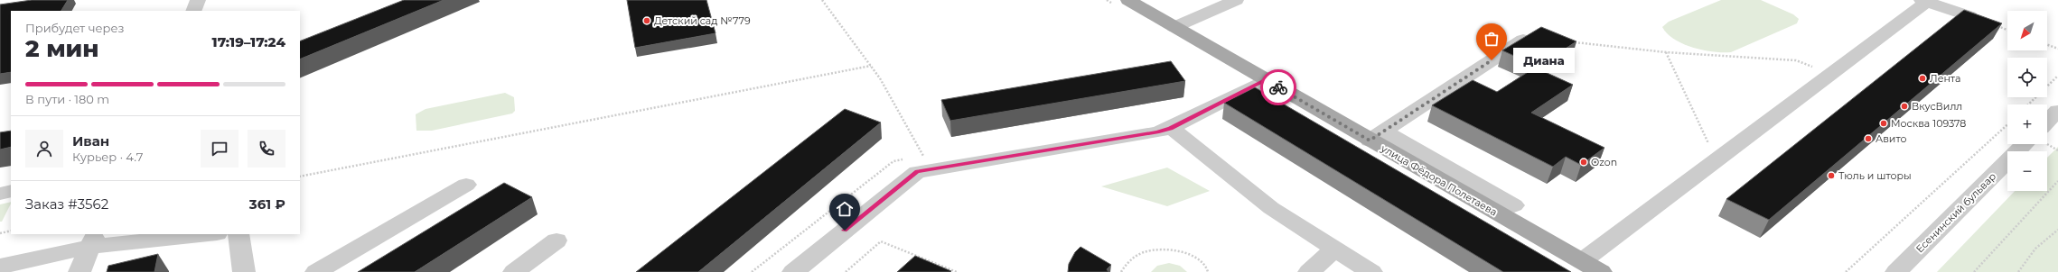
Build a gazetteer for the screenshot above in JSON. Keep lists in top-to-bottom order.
{
  "streets": {
    "main road": ["улица Фёдора Полетаева"],
    "street": ["Есенинский бульвар"]
  },
  "places": [
    "Детский сад №779",
    "Диана",
    "Лента",
    "ВкусВилл",
    "Москва 109378",
    "Авито",
    "Ozon",
    "Тюль и шторы"
  ],
  "north": "bottom left",
  "page": {
    "map_buttons": ["+", "−"],
    "heading": ["2 мин", "Прибудет через", "17:19–17:24"],
    "panel": [
      "Иван",
      "Курьер · 4.7",
      "Заказ #3562",
      "361 ₽"
    ],
    "bubble": "Диана",
    "bar": "В пути · 180 m"
  }
}
